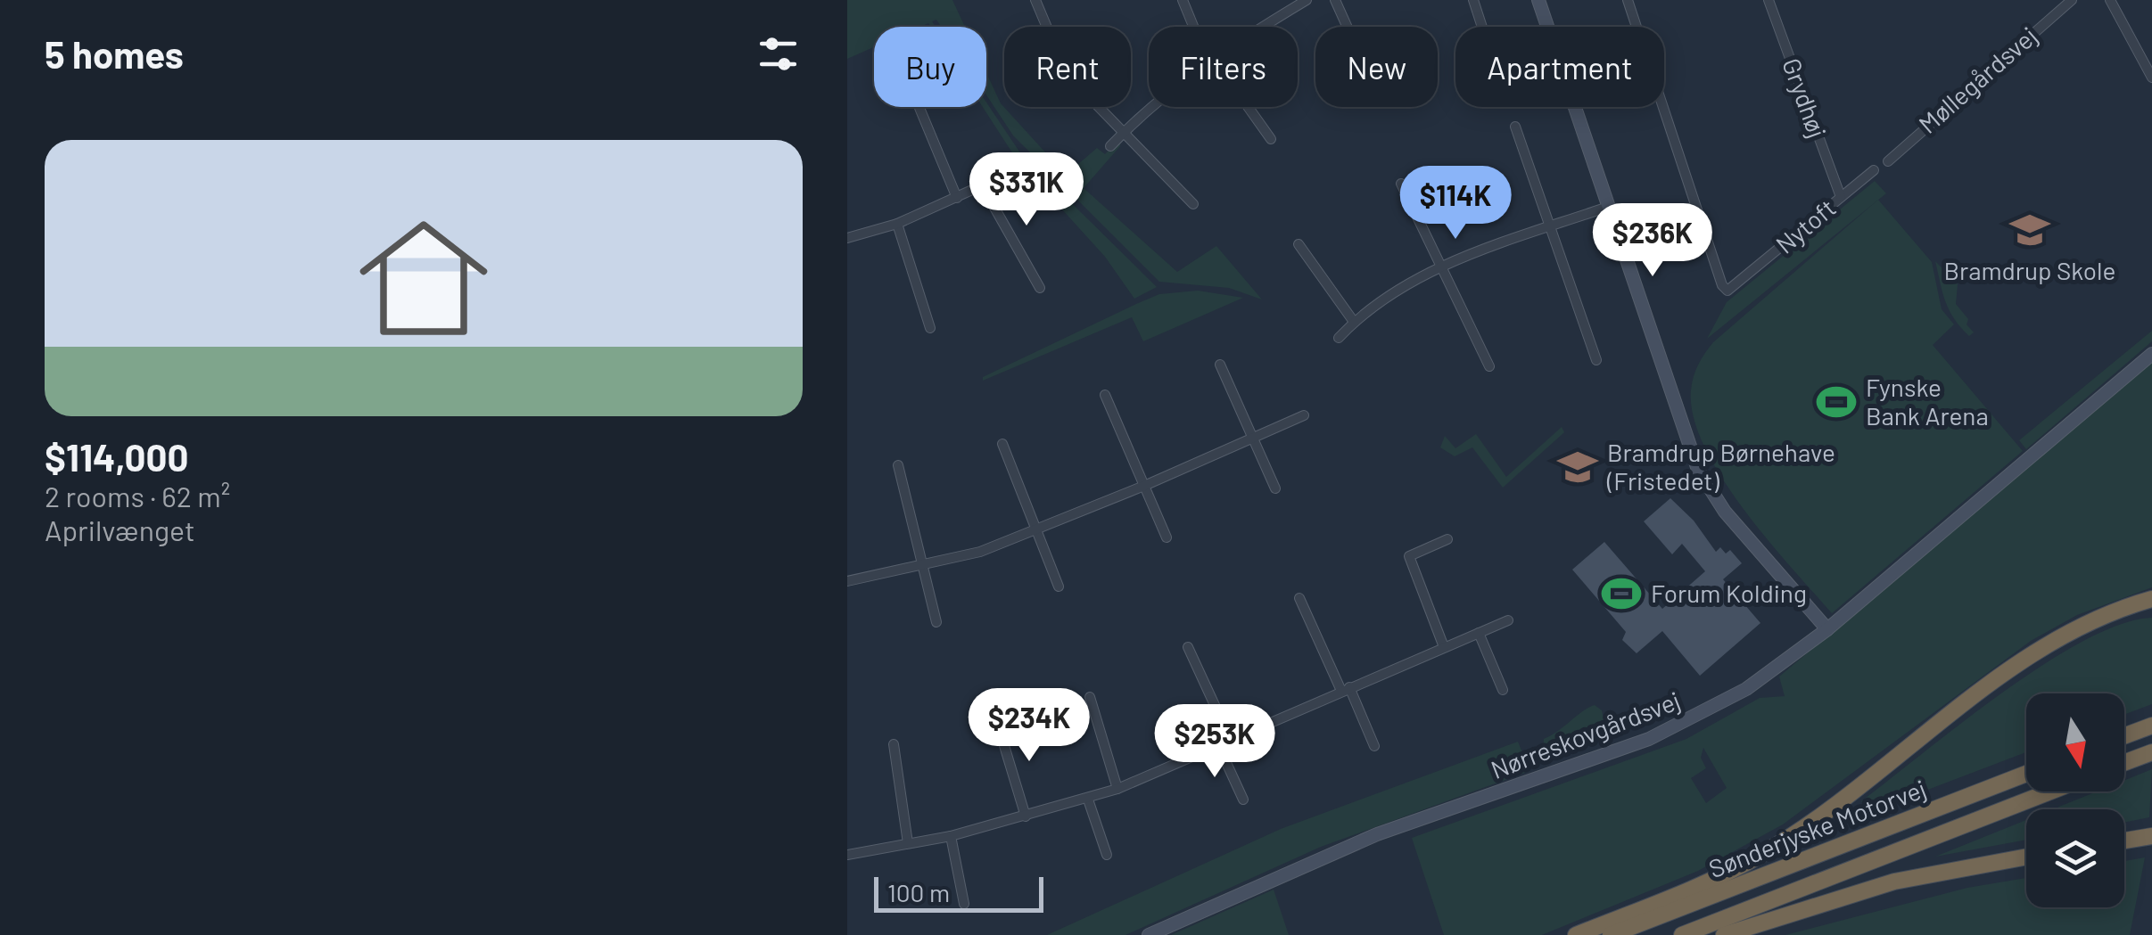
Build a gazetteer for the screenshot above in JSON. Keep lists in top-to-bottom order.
{
  "streets": {
    "highway": ["Sønderjyske Motorvej"],
    "street": [
      "Møllegårdsvej",
      "Grydhøj",
      "Nytoft",
      "Nørreskovgårdsvej"
    ]
  },
  "crossings": [
    ["Grydhøj", "Nytoft"]
  ],
  "places": {
    "school or university": ["Bramdrup Skole", "Bramdrup Børnehave (Fristedet)"],
    "sports": ["Fynske Bank Arena", "Forum Kolding"]
  },
  "scale_bar": "100 m",
  "north": "bottom",
  "page": {
    "heading": "5 homes",
    "chip": [
      "Buy",
      "Rent",
      "Filters",
      "New",
      "Apartment"
    ],
    "list": [
      {
        "name": "$114,000",
        "note": "2 rooms · 62 m² · Aprilvænget"
      }
    ],
    "price": [
      "$331K",
      "$114K",
      "$236K",
      "$234K",
      "$253K"
    ],
    "scale": "100 m"
  }
}
